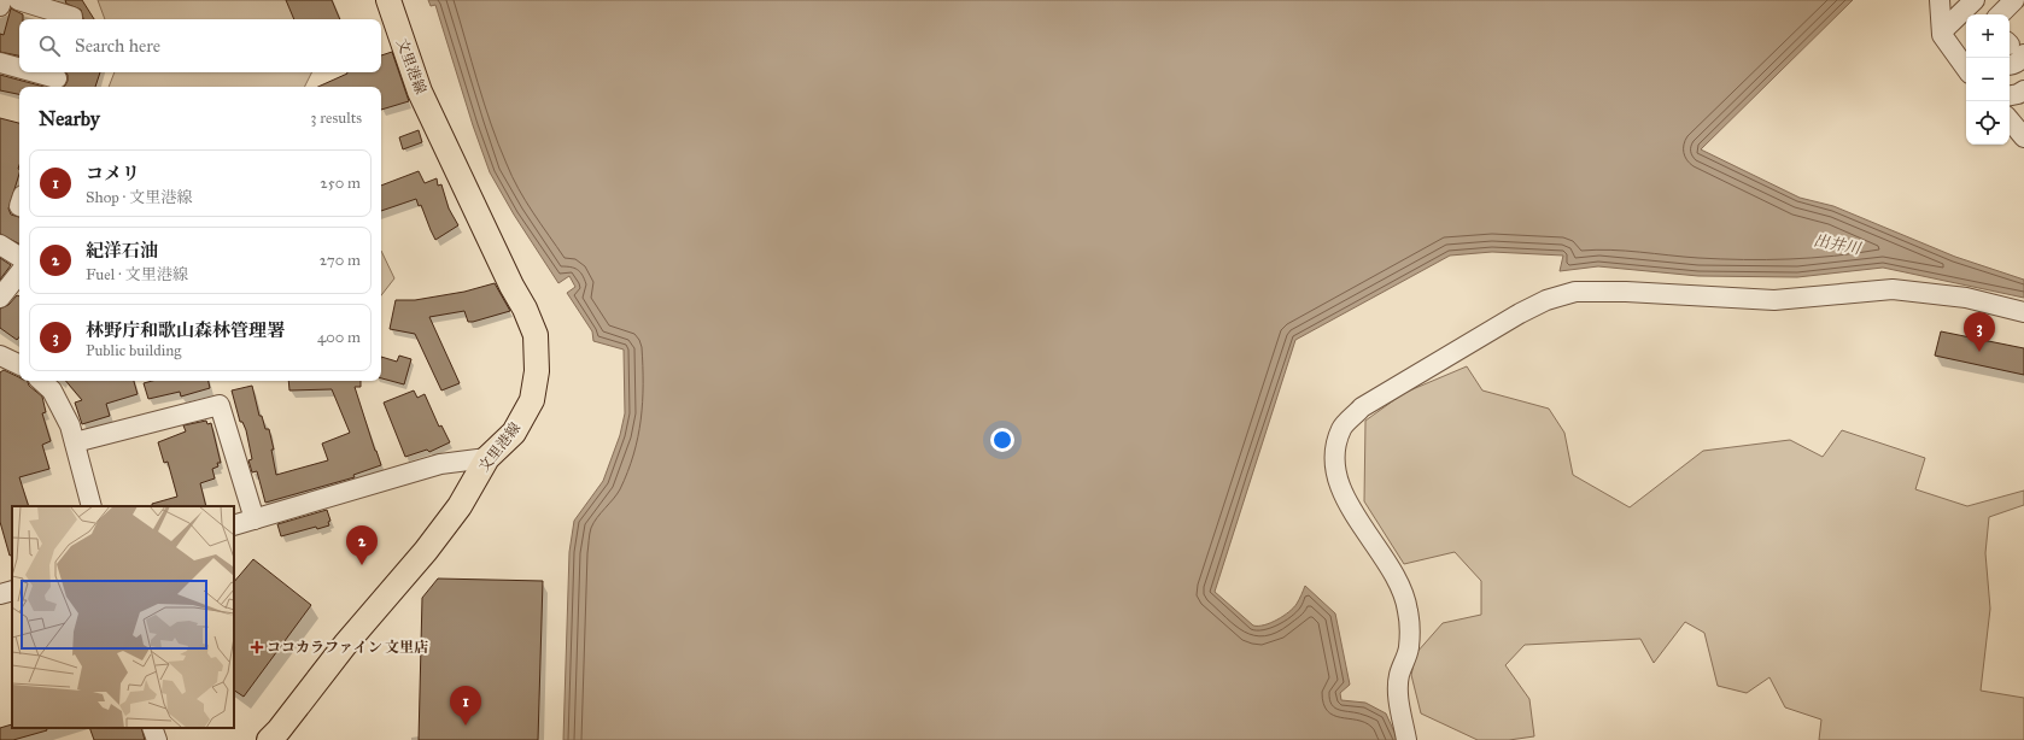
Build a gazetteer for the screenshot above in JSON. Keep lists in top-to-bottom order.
{
  "streets": {
    "main road": ["文里港線"]
  },
  "water": ["出井川"],
  "places": {
    "health": ["ココカラファイン 文里店"]
  },
  "page": {
    "map_buttons": ["+", "−"],
    "search": "Search here",
    "heading": ["Nearby", "3 results"],
    "list": [
      {
        "mark": "1",
        "name": "コメリ",
        "note": "Shop · 文里港線",
        "value": "250 m"
      },
      {
        "mark": "2",
        "name": "紀洋石油",
        "note": "Fuel · 文里港線",
        "value": "270 m"
      },
      {
        "mark": "3",
        "name": "林野庁和歌山森林管理署",
        "note": "Public building",
        "value": "400 m"
      }
    ],
    "pins": ["3", "2", "1"]
  }
}
